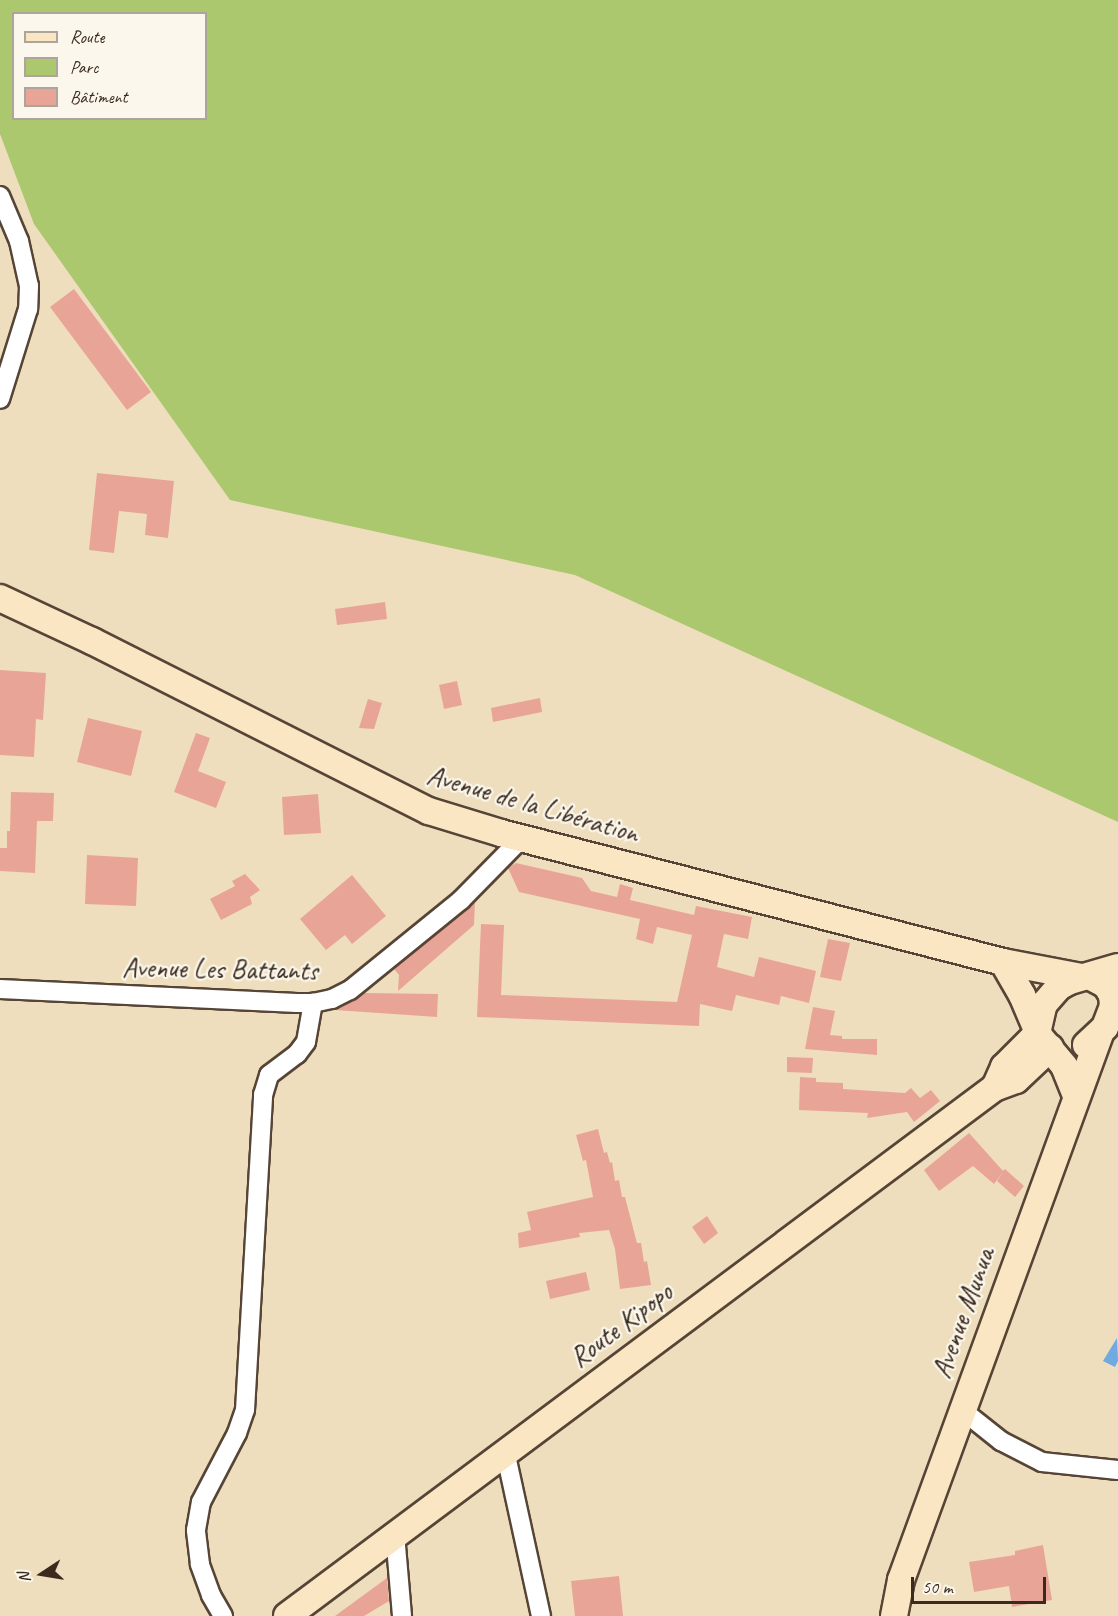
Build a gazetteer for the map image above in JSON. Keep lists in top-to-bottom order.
{
  "streets": {
    "main road": ["Avenue de la Libération", "Avenue Munua", "Route Kipopo"],
    "street": ["Avenue Les Battants"]
  },
  "crossings": [
    ["Avenue de la Libération", "Avenue Les Battants"],
    ["Avenue de la Libération", "Avenue Munua"],
    ["Avenue de la Libération", "Route Kipopo"],
    ["Avenue Munua", "Route Kipopo"]
  ],
  "legend": ["Route", "Parc", "Bâtiment"],
  "scale_bar": "50 m",
  "north": "left"
}
